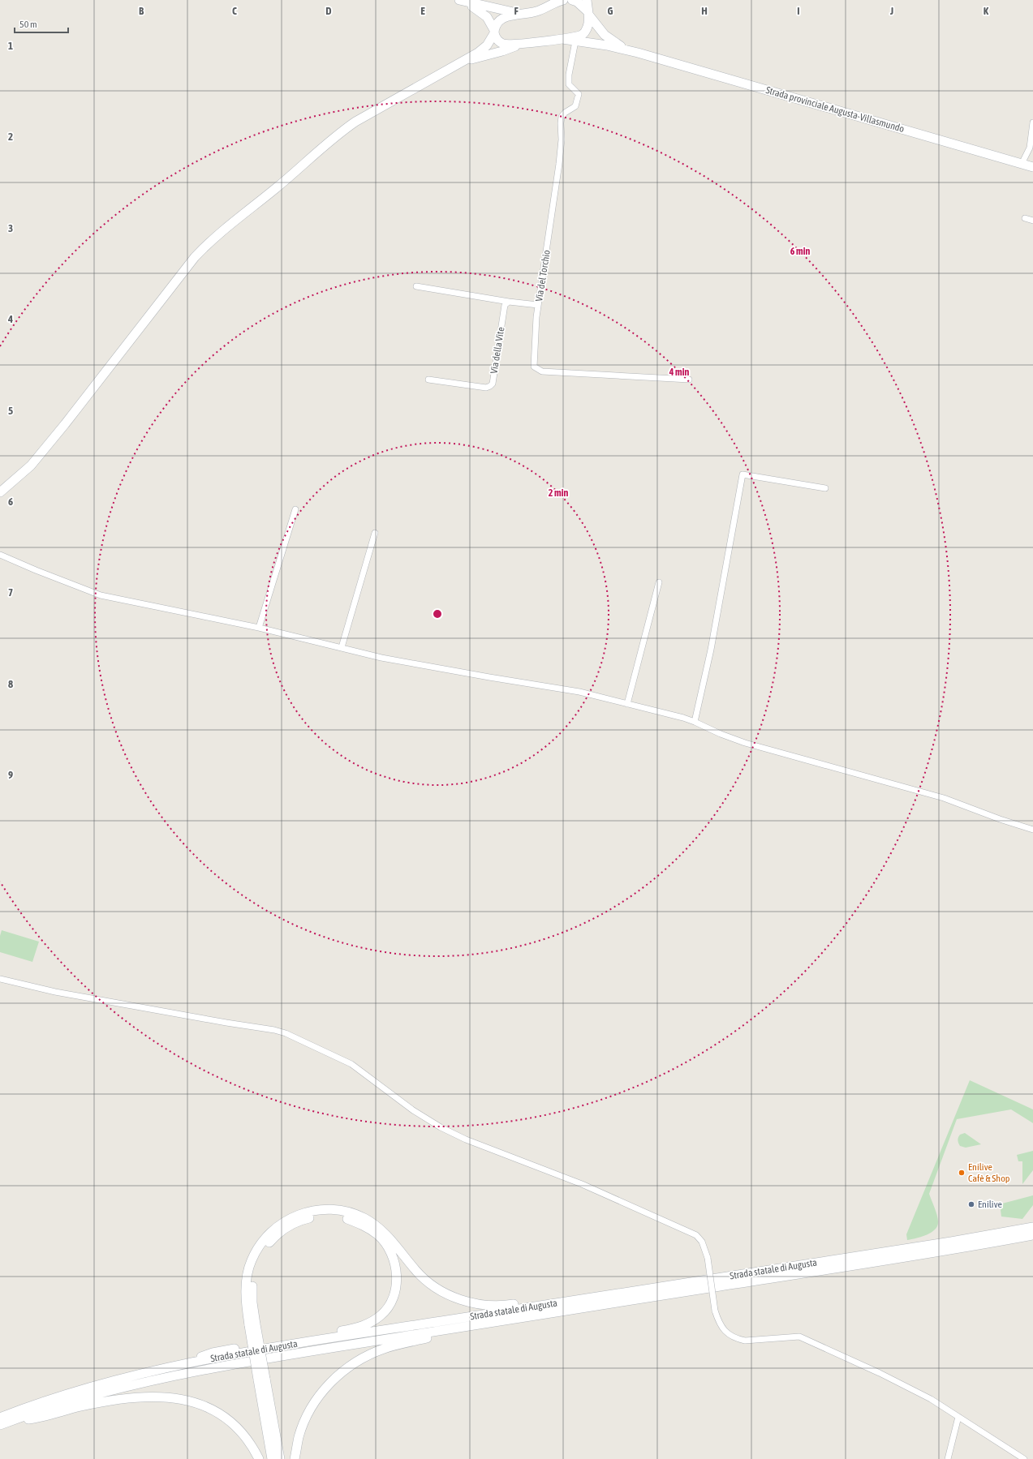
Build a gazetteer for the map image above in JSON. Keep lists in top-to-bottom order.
{
  "streets": {
    "main road": ["Strada provinciale Augusta-Villasmundo", "Strada statale di Augusta"],
    "street": ["Via del Torchio", "Via della Vite"]
  },
  "places": ["Enilive Cafè & Shop", "Enilive"],
  "scale_bar": "50 m",
  "grid": {
    "columns": [
      "B",
      "C",
      "D",
      "E",
      "F",
      "G",
      "H",
      "I",
      "J",
      "K"
    ],
    "rows": [
      "1",
      "2",
      "3",
      "4",
      "5",
      "6",
      "7",
      "8",
      "9"
    ]
  },
  "rings": ["6 min", "4 min", "2 min"]
}
